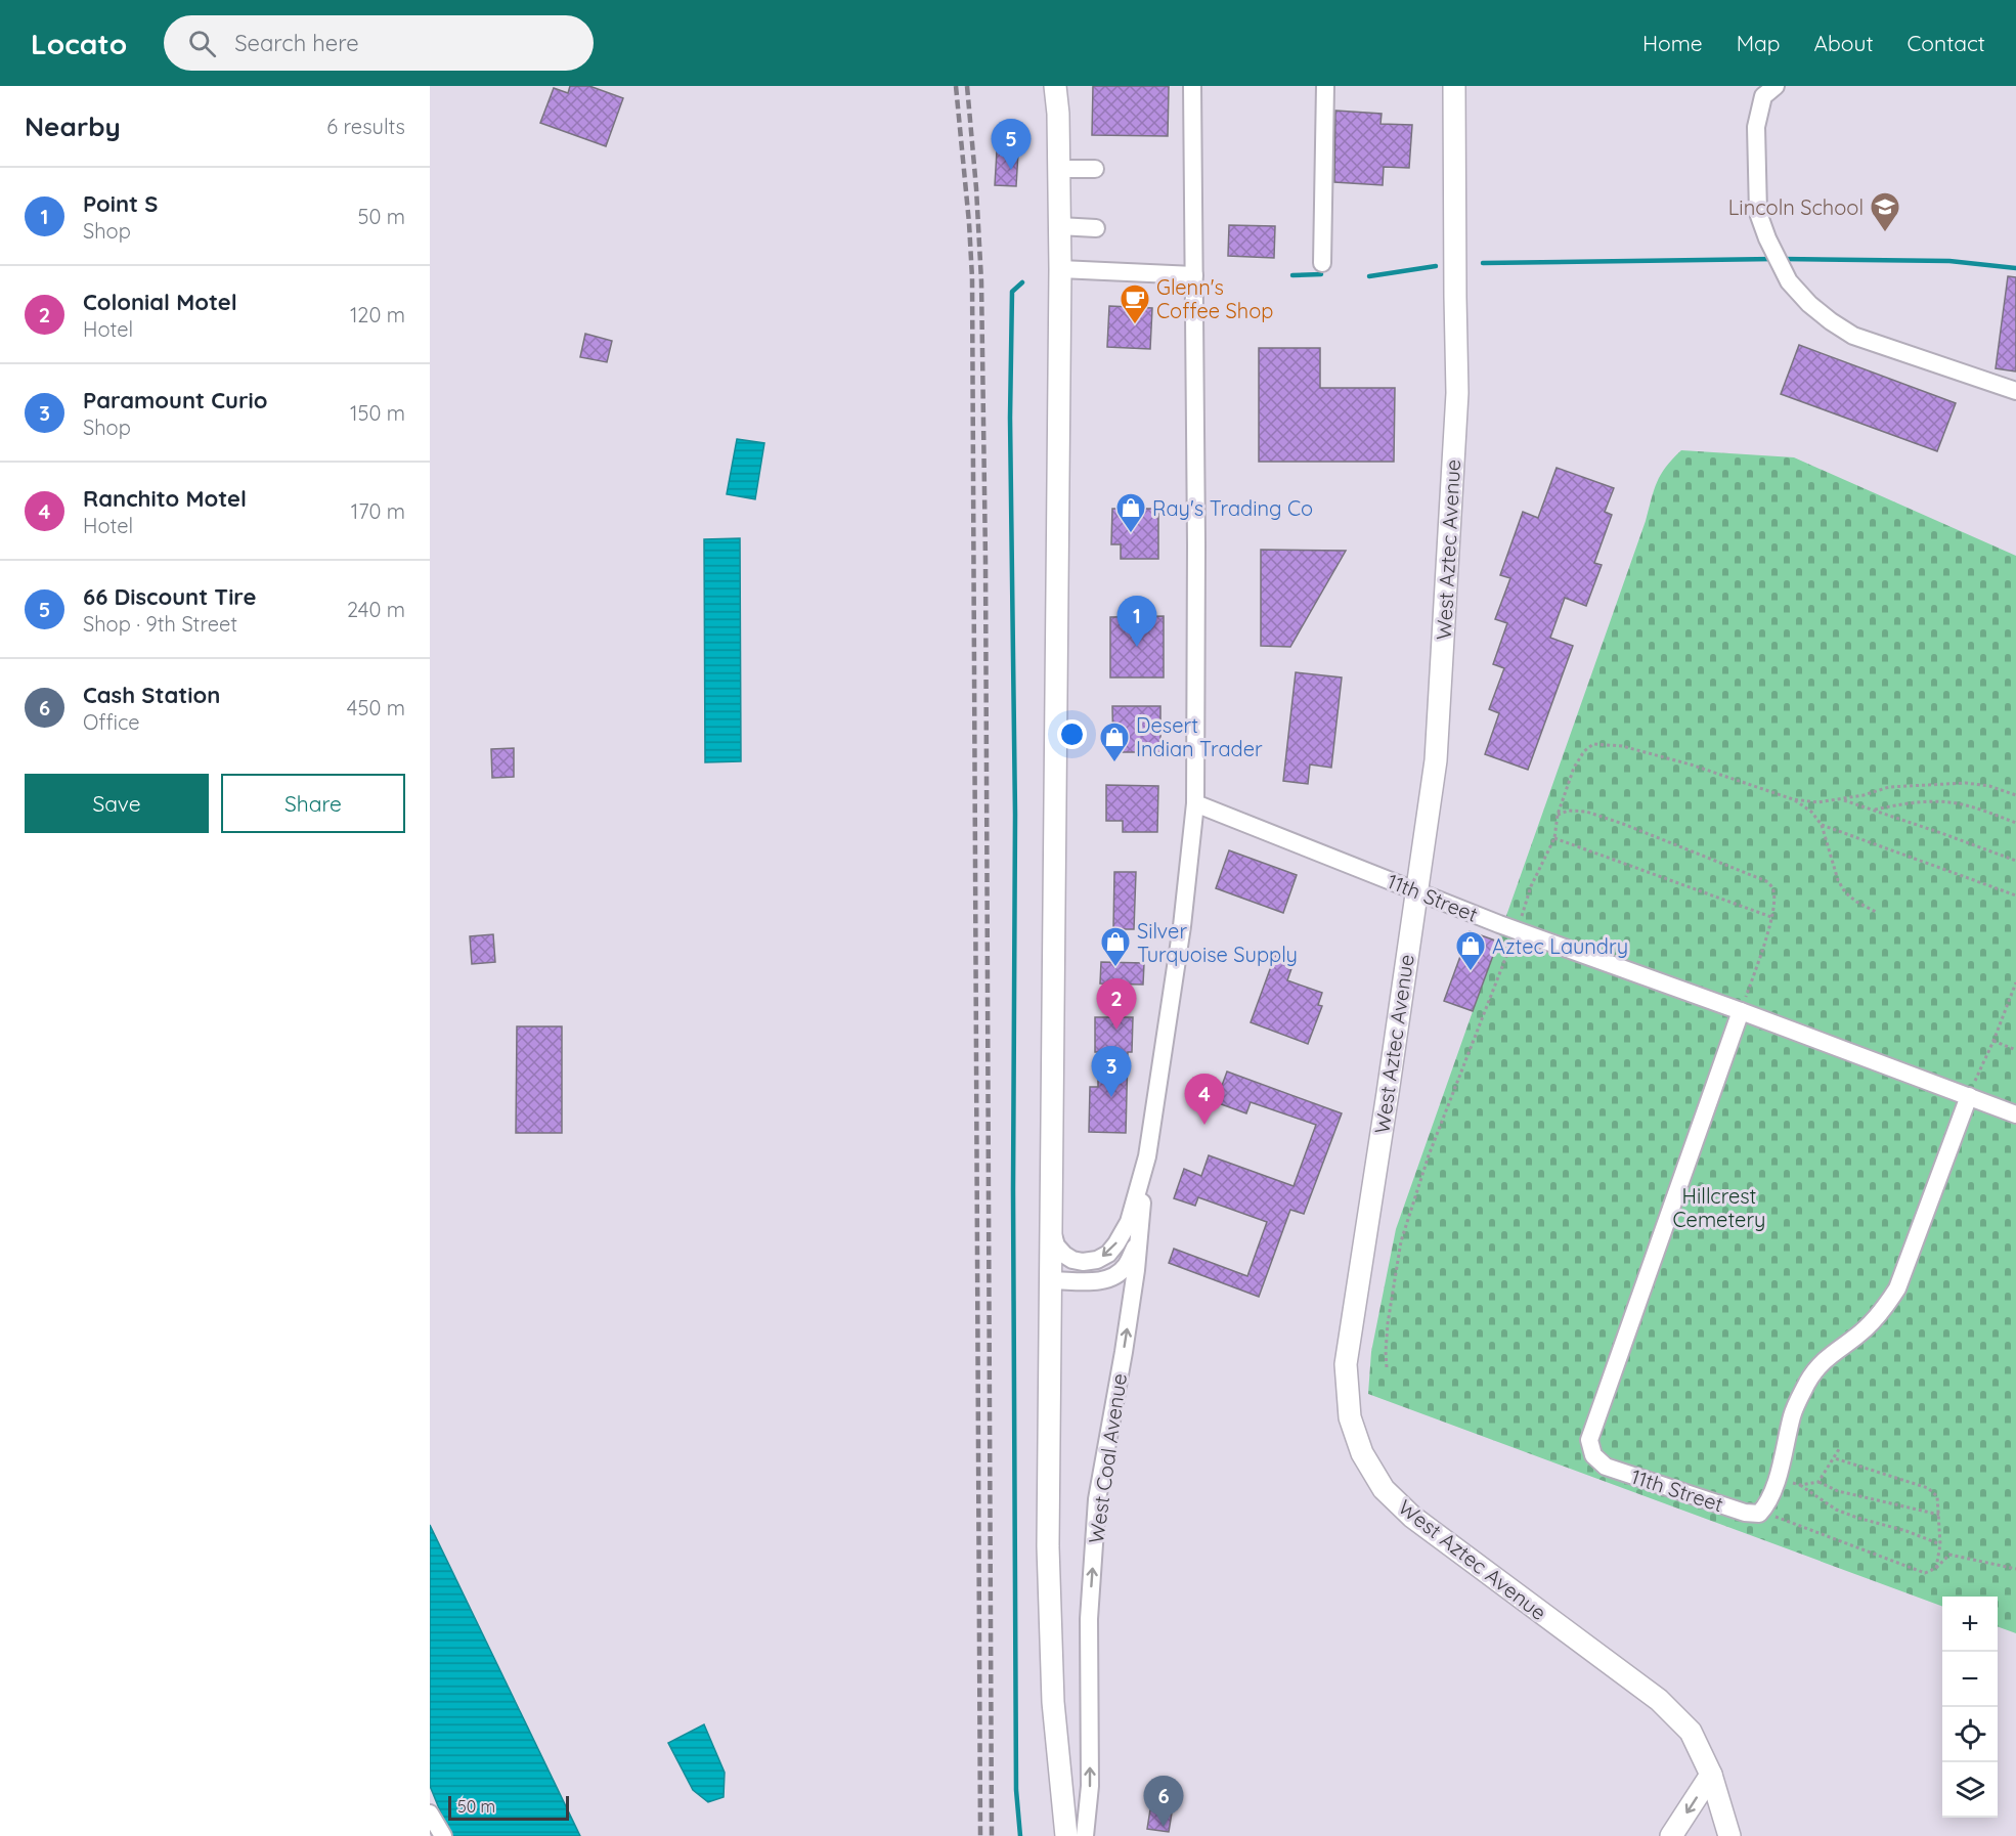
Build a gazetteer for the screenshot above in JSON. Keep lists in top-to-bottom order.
{
  "streets": {
    "main road": ["West Aztec Avenue"],
    "street": ["11th Street", "West Coal Avenue"]
  },
  "crossings": [
    ["West Aztec Avenue", "11th Street"]
  ],
  "one_way": ["West Coal Avenue"],
  "parks": ["Hillcrest Cemetery"],
  "places": {
    "school or university": ["Lincoln School"],
    "cafe": ["Glenn's Coffee Shop"],
    "shop": [
      "Ray's Trading Co",
      "Desert Indian Trader",
      "Silver Turquoise Supply",
      "Aztec Laundry"
    ]
  },
  "scale_bar": "50 m",
  "page": {
    "header": "Locato",
    "search": "Search here",
    "nav": [
      "Home",
      "Map",
      "About",
      "Contact"
    ],
    "heading": ["Nearby", "6 results"],
    "pins": [
      "5",
      "1",
      "2",
      "3",
      "4",
      "6"
    ],
    "list": [
      {
        "mark": "1",
        "name": "Point S",
        "note": "Shop",
        "value": "50 m"
      },
      {
        "mark": "2",
        "name": "Colonial Motel",
        "note": "Hotel",
        "value": "120 m"
      },
      {
        "mark": "3",
        "name": "Paramount Curio",
        "note": "Shop",
        "value": "150 m"
      },
      {
        "mark": "4",
        "name": "Ranchito Motel",
        "note": "Hotel",
        "value": "170 m"
      },
      {
        "mark": "5",
        "name": "66 Discount Tire",
        "note": "Shop · 9th Street",
        "value": "240 m"
      },
      {
        "mark": "6",
        "name": "Cash Station",
        "note": "Office",
        "value": "450 m"
      }
    ],
    "buttons": ["Save", "Share"],
    "map_buttons": ["+", "−"],
    "scale": "50 m"
  }
}
